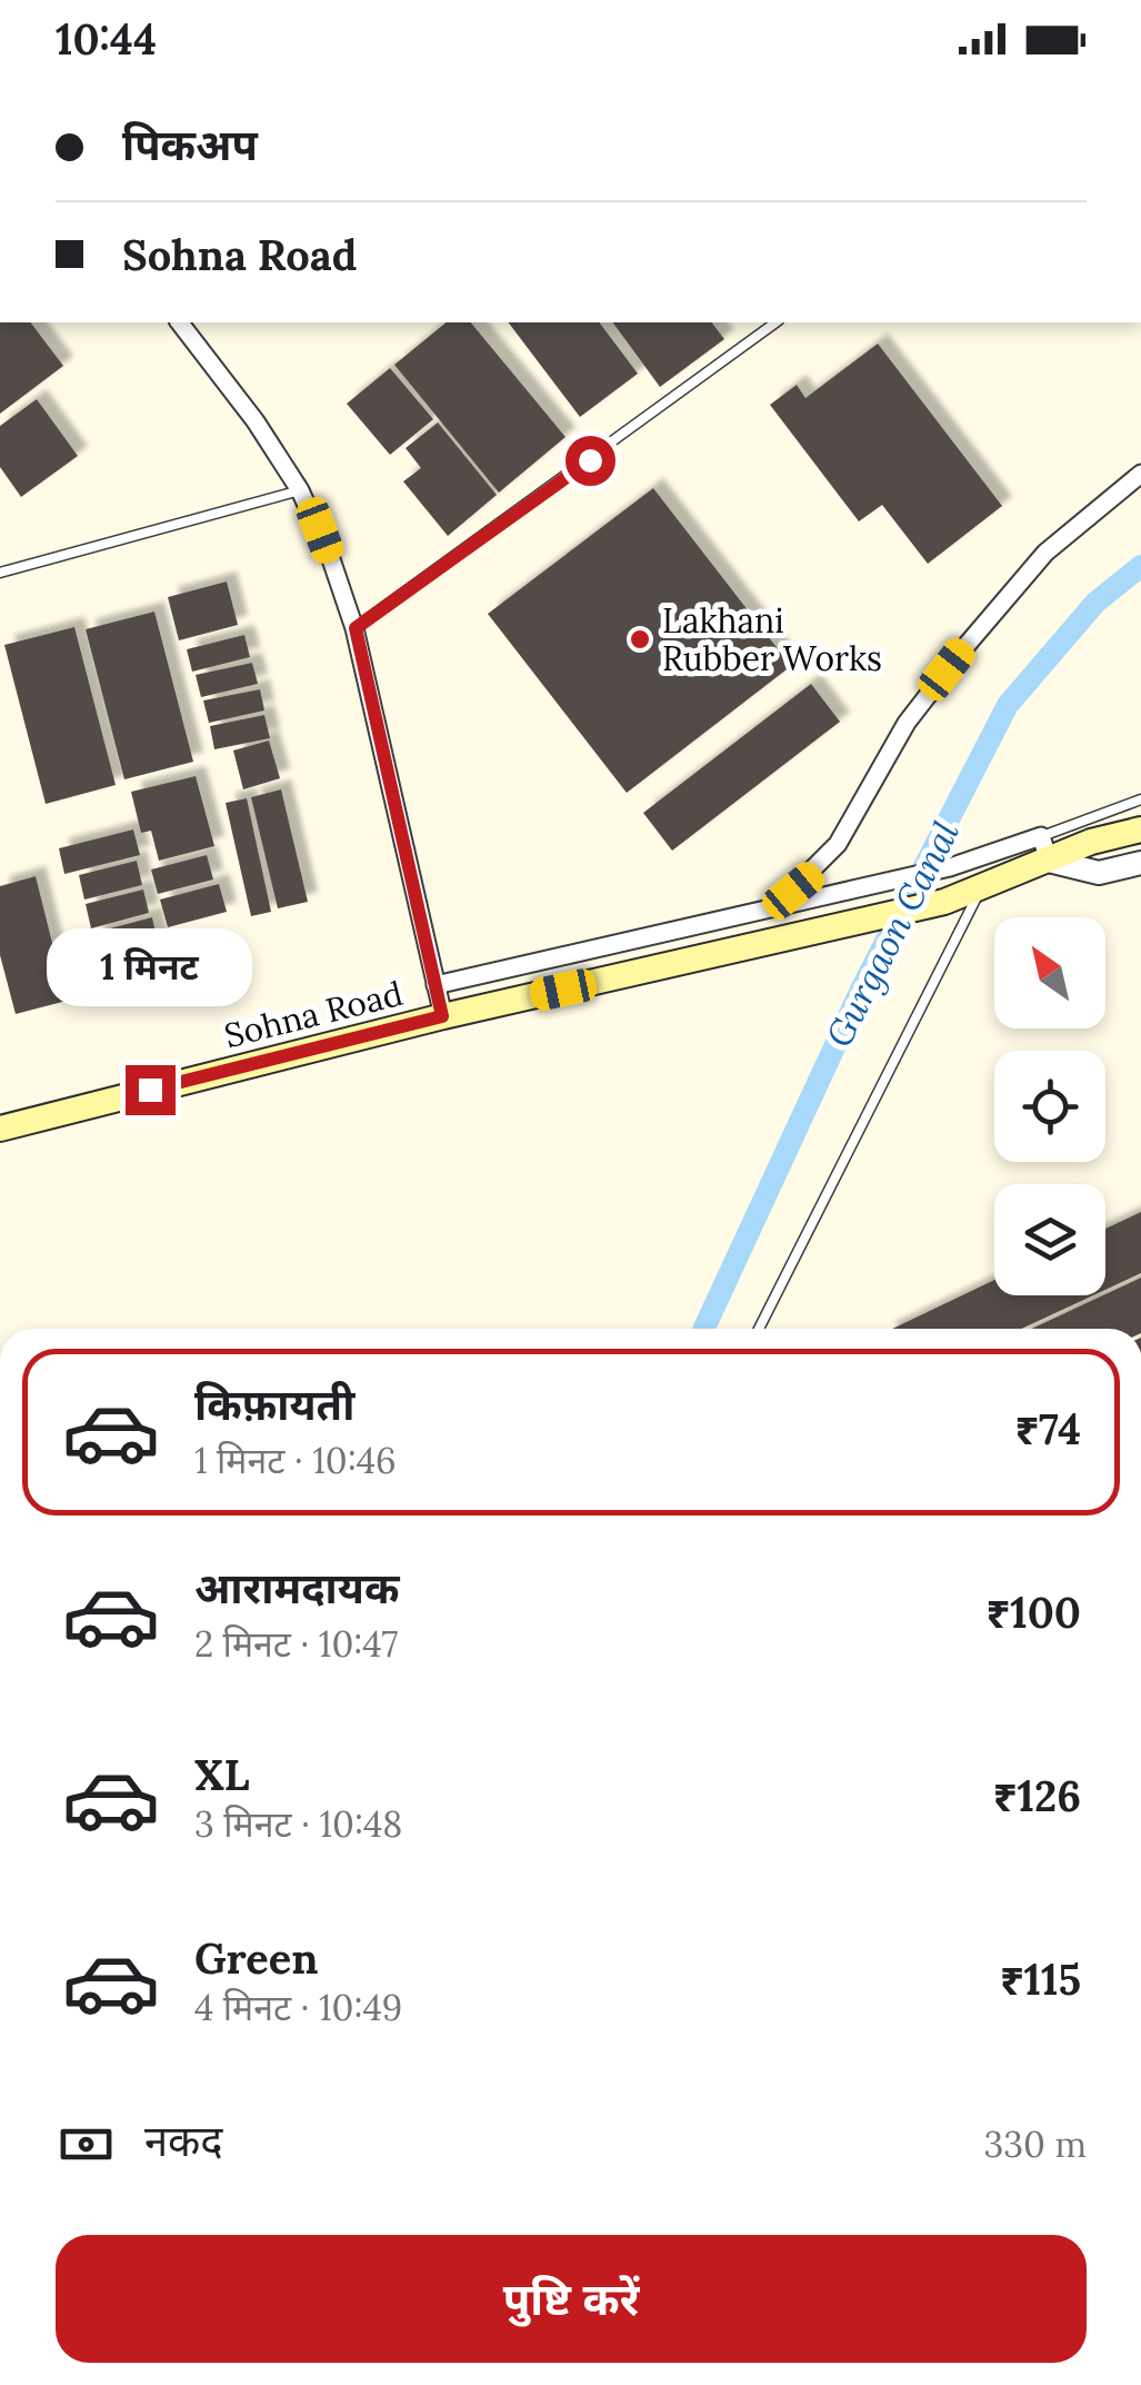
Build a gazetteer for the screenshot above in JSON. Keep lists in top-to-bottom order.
{
  "streets": {
    "main road": ["Sohna Road"]
  },
  "water": ["Gurgaon Canal"],
  "places": ["Lakhani Rubber Works"],
  "north": "top left",
  "page": {
    "status": "10:44",
    "banner": ["पिकअप", "Sohna Road"],
    "bubble": "1 मिनट",
    "list": [
      {
        "name": "किफ़ायती",
        "note": "1 मिनट · 10:46",
        "value": "₹74"
      },
      {
        "name": "आरामदायक",
        "note": "2 मिनट · 10:47",
        "value": "₹100"
      },
      {
        "name": "XL",
        "note": "3 मिनट · 10:48",
        "value": "₹126"
      },
      {
        "name": "Green",
        "note": "4 मिनट · 10:49",
        "value": "₹115"
      }
    ],
    "pay": ["नकद", "330 m"],
    "buttons": "पुष्टि करें"
  }
}
